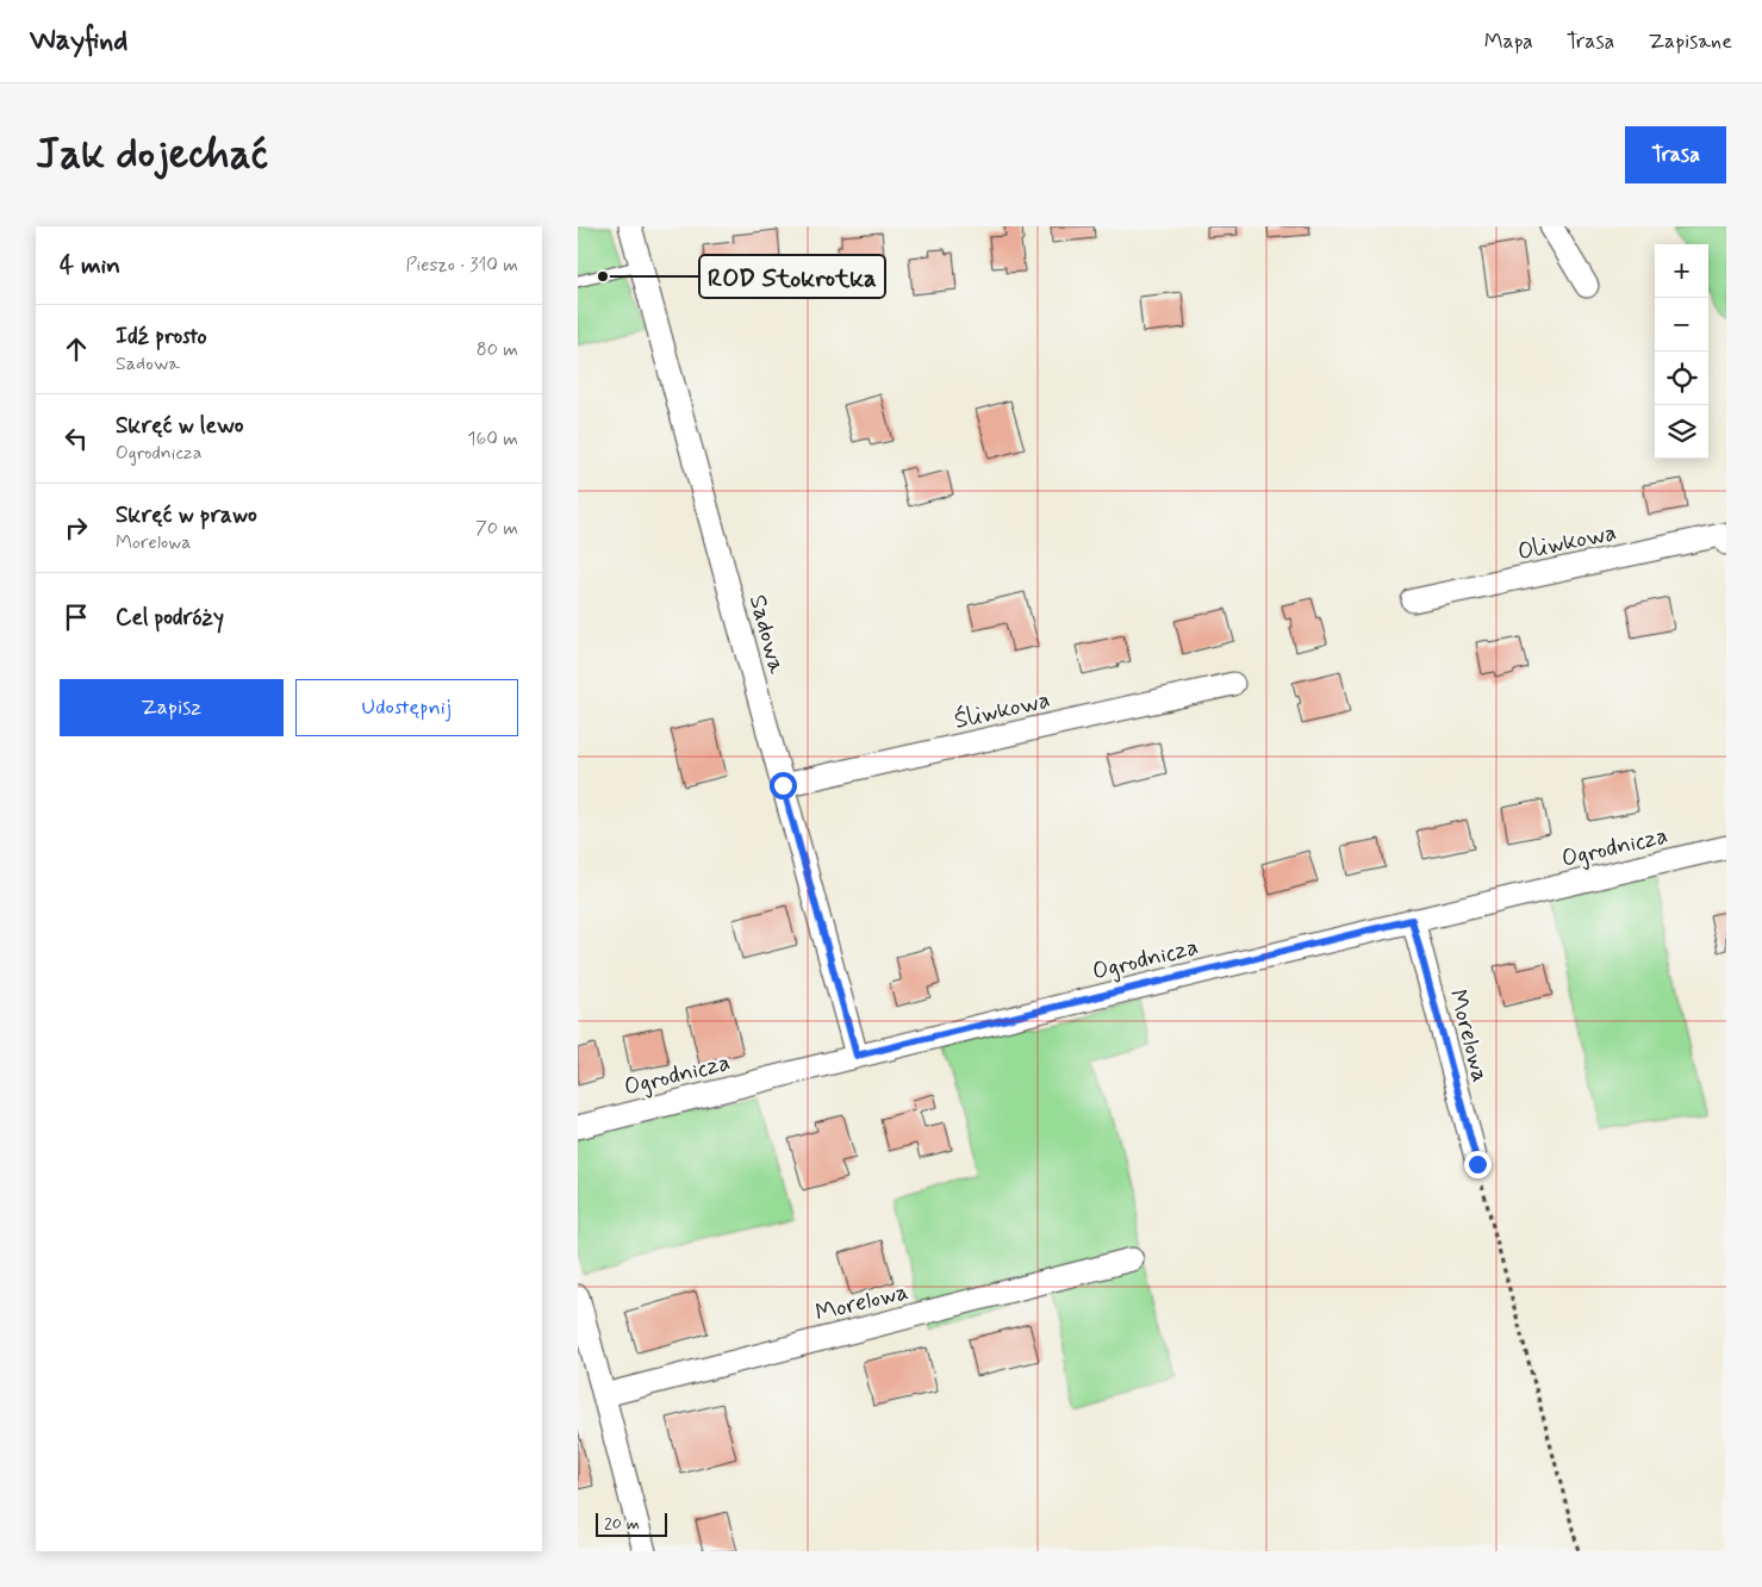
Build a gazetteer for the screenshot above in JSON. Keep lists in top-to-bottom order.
{
  "streets": {
    "street": [
      "Oliwkowa",
      "Sadowa",
      "Śliwkowa",
      "Ogrodnicza",
      "Morelowa"
    ]
  },
  "crossings": [
    ["Sadowa", "Śliwkowa"],
    ["Sadowa", "Ogrodnicza"],
    ["Ogrodnicza", "Morelowa"]
  ],
  "places": ["ROD Stokrotka"],
  "scale_bar": "20 m",
  "page": {
    "header": "Wayfind",
    "nav": ["Mapa", "Trasa", "Zapisane"],
    "buttons": [
      "Trasa",
      ["Zapisz", "Udostępnij"]
    ],
    "title": "Jak dojechać",
    "heading": ["4 min", "Pieszo · 310 m"],
    "map_buttons": ["+", "−"],
    "list": [
      ["Idź prosto", "Sadowa", "80 m"],
      ["Skręć w lewo", "Ogrodnicza", "160 m"],
      ["Skręć w prawo", "Morelowa", "70 m"],
      "Cel podróży"
    ],
    "scale": "20 m"
  }
}
